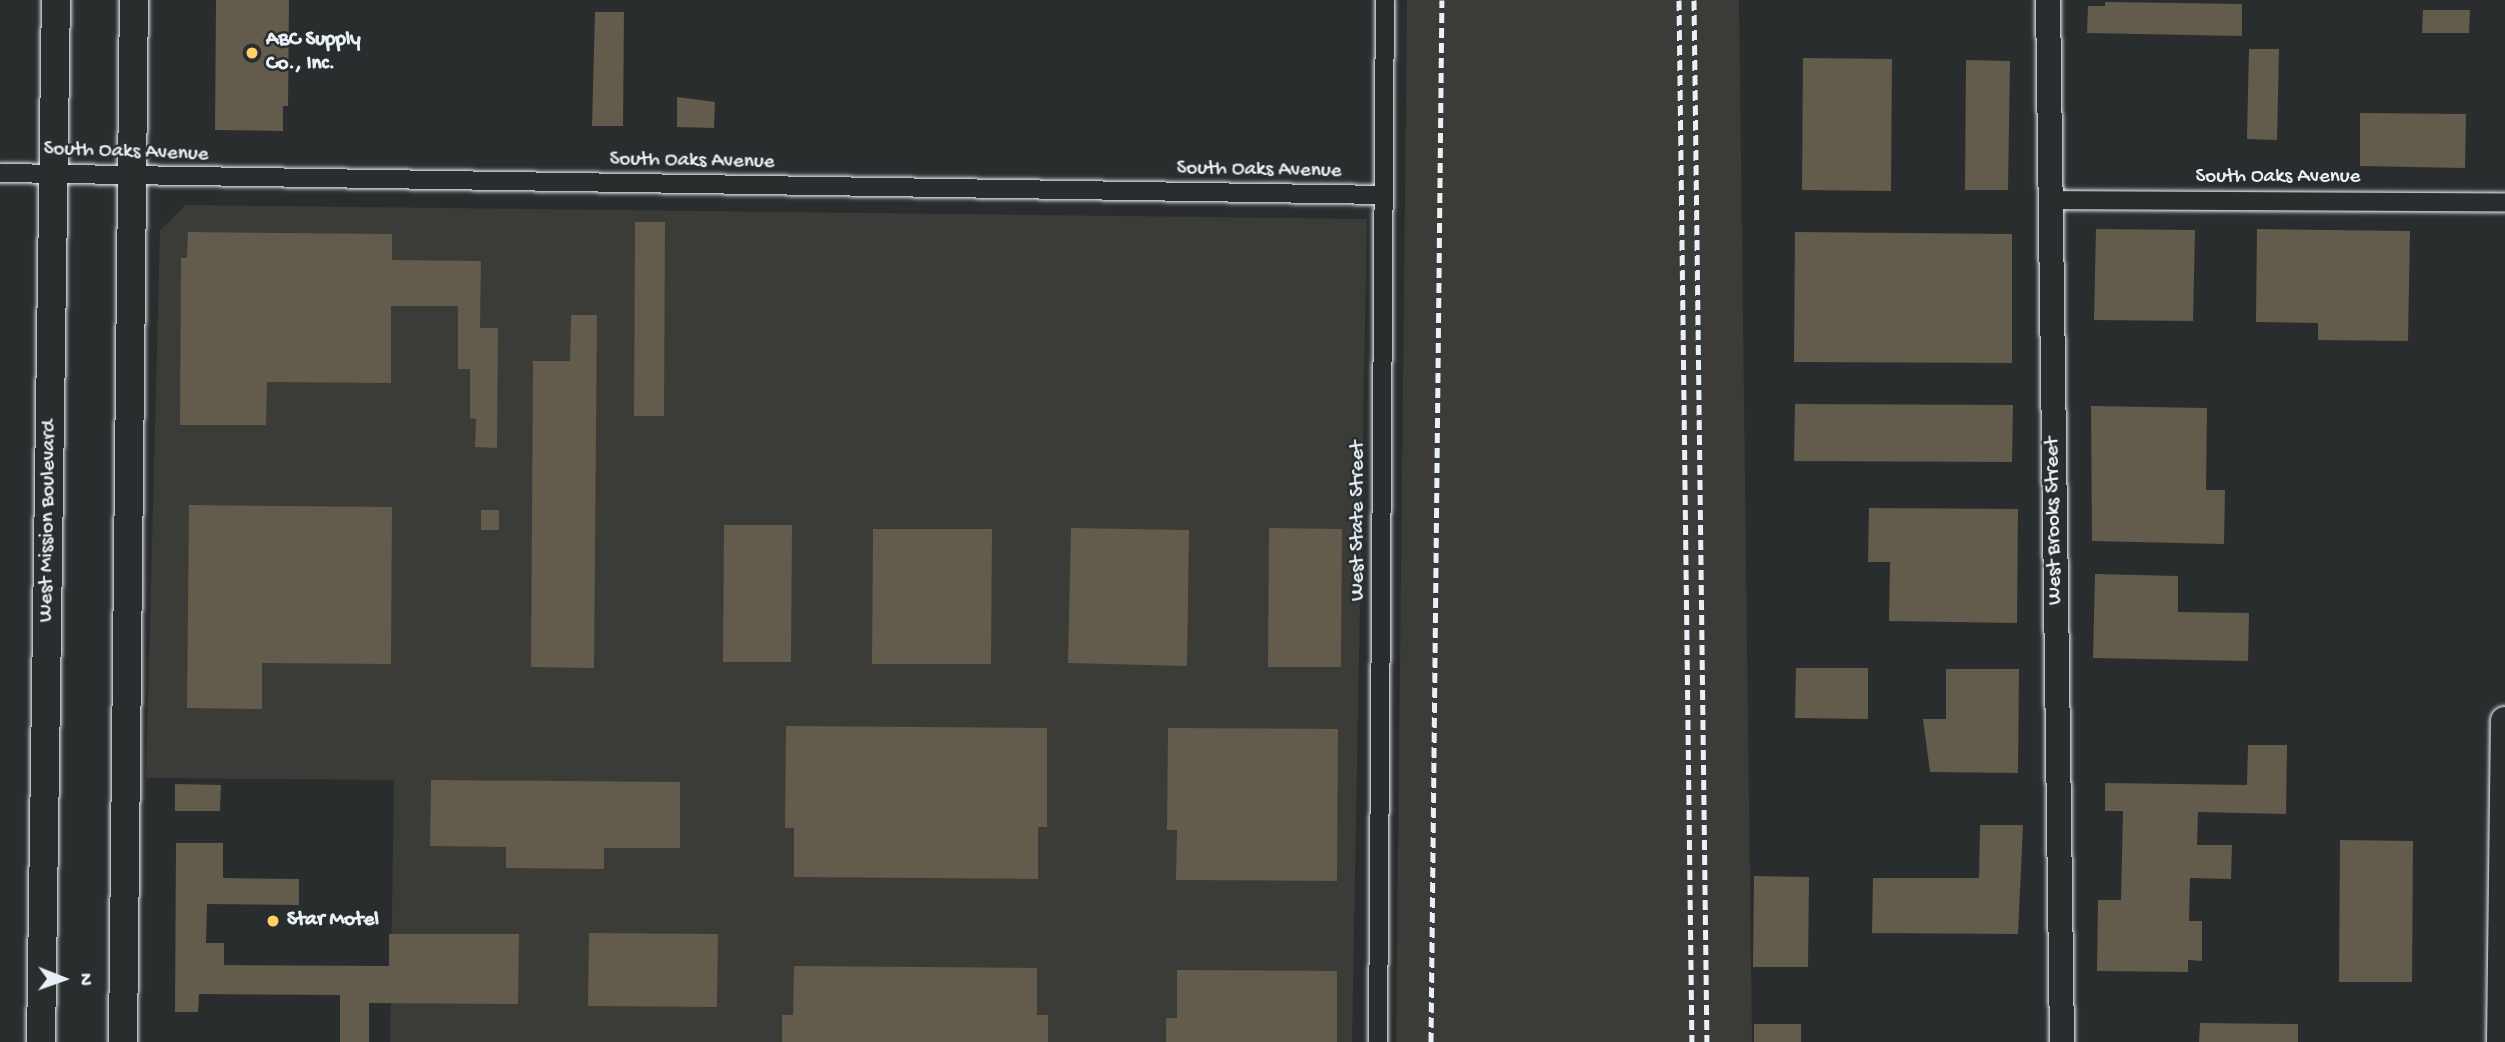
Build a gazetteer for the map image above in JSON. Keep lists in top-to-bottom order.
{
  "streets": {
    "main road": ["West Mission Boulevard"],
    "street": ["South Oaks Avenue", "West State Street", "West Brooks Street"]
  },
  "crossings": [
    ["South Oaks Avenue", "West Mission Boulevard"],
    ["South Oaks Avenue", "West State Street"],
    ["South Oaks Avenue", "West Brooks Street"]
  ],
  "places": ["ABC Supply Co., Inc.", "Star Motel"],
  "north": "right"
}
